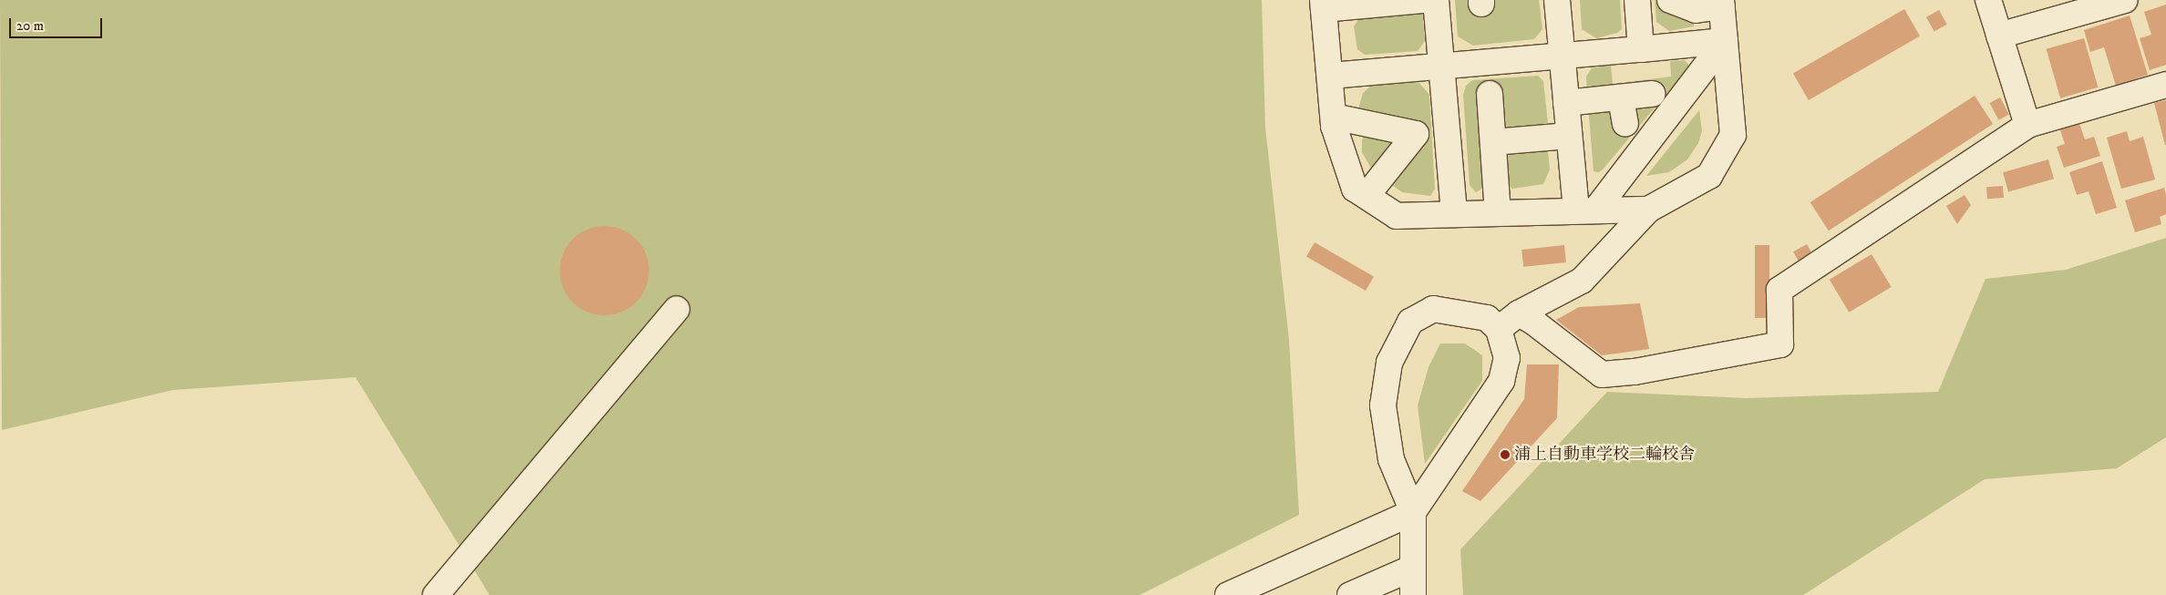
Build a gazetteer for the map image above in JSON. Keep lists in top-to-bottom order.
{
  "places": ["浦上自動車学校二輪校舎"],
  "scale_bar": "20 m"
}
